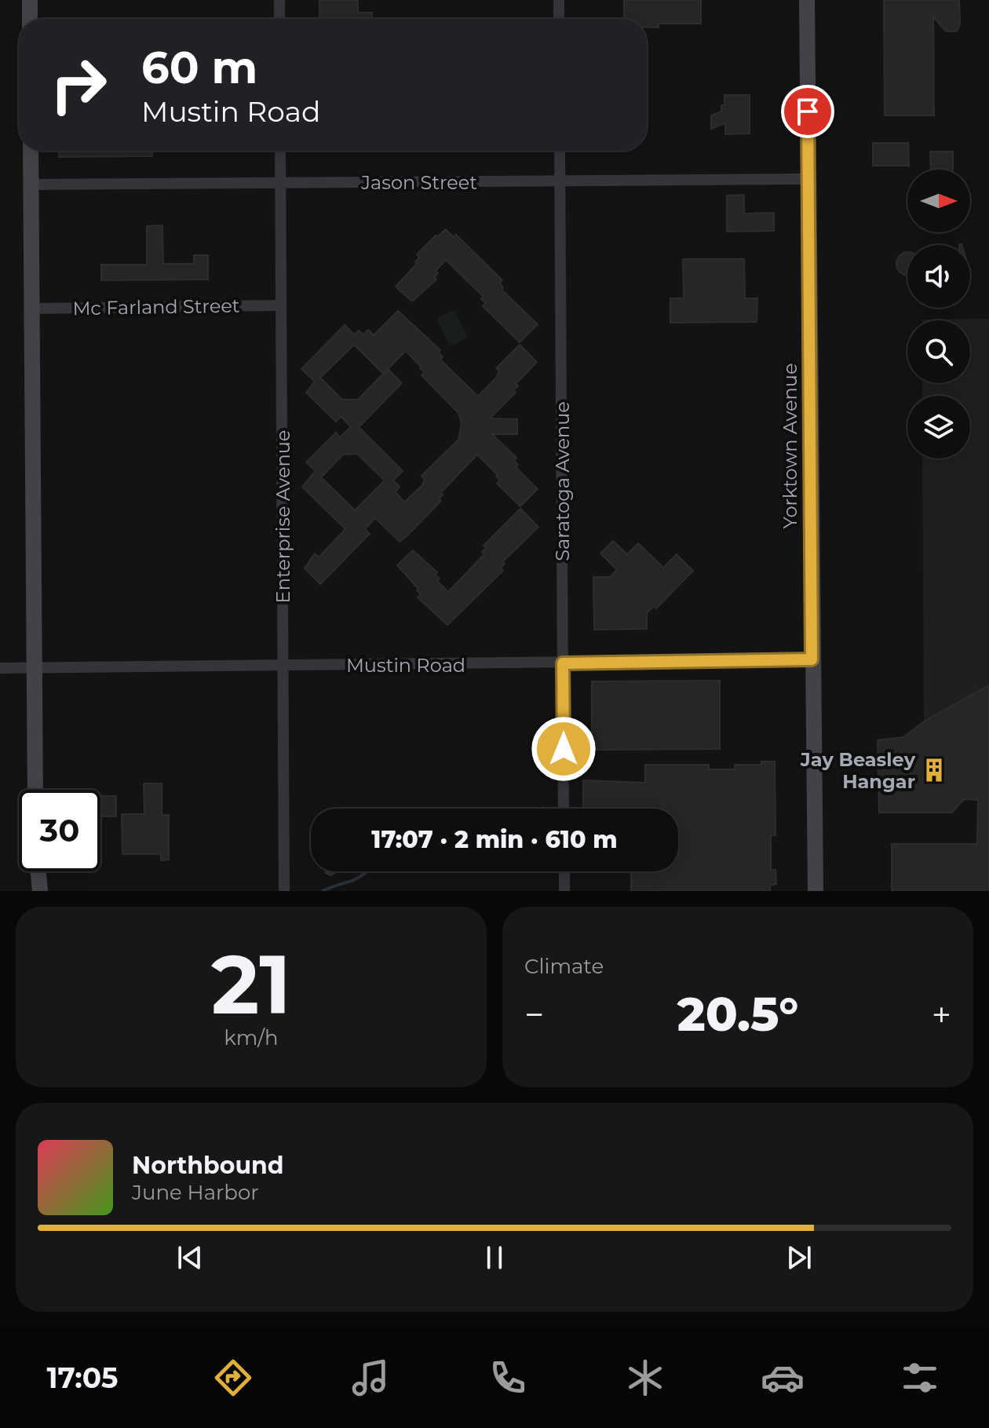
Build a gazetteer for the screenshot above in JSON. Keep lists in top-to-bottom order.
{
  "streets": {
    "main road": ["Yorktown Avenue"],
    "street": [
      "Jason Street",
      "Mc Farland Street",
      "Saratoga Avenue",
      "Enterprise Avenue",
      "Mustin Road"
    ]
  },
  "crossings": [
    ["Jason Street", "Yorktown Avenue"],
    ["Jason Street", "Saratoga Avenue"],
    ["Jason Street", "Enterprise Avenue"],
    ["Mc Farland Street", "Enterprise Avenue"],
    ["Yorktown Avenue", "Mustin Road"],
    ["Saratoga Avenue", "Mustin Road"],
    ["Enterprise Avenue", "Mustin Road"]
  ],
  "places": {
    "building": ["Jay Beasley Hangar"]
  },
  "north": "right",
  "page": {
    "turn": ["60 m", "Mustin Road"],
    "limit": "30",
    "trip": "17:07 · 2 min · 610 m",
    "tile": [
      ["21", "km/h"],
      "Climate"
    ],
    "heat": ["−", "20.5°", "+"],
    "song": ["Northbound", "June Harbor"],
    "tabs": "17:05"
  }
}
